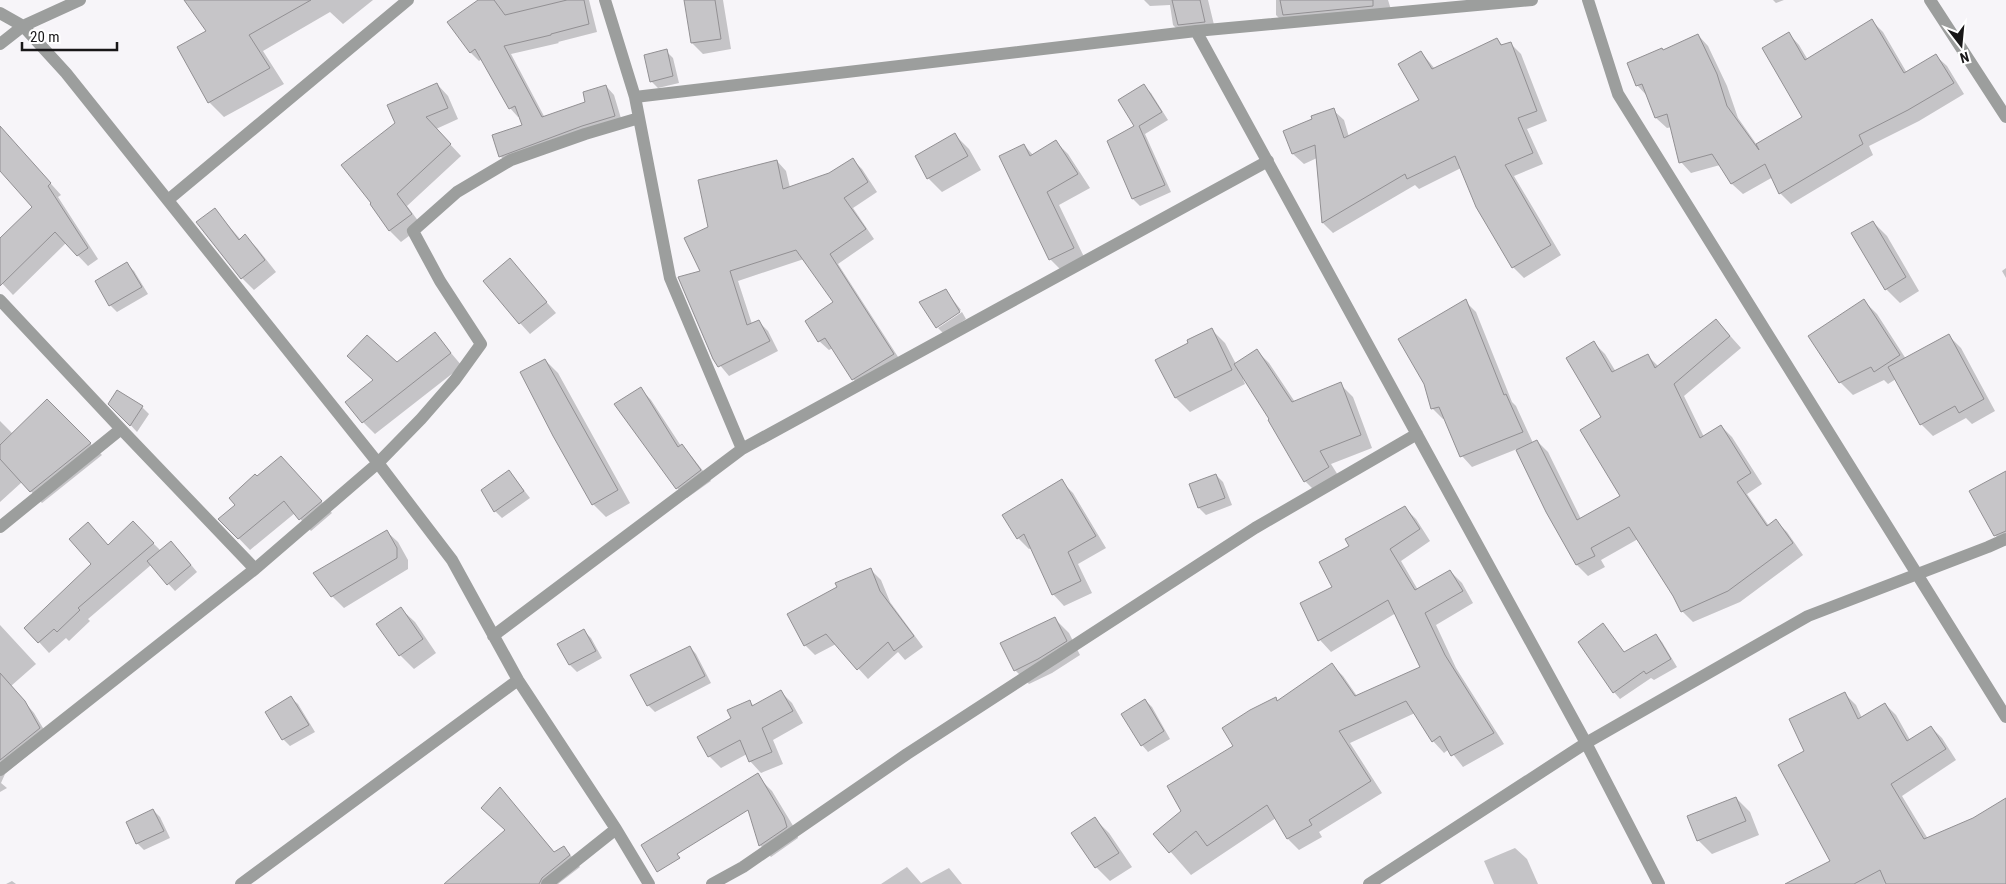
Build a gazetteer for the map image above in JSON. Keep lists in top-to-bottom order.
{
  "scale_bar": "20 m",
  "north": "bottom"
}
